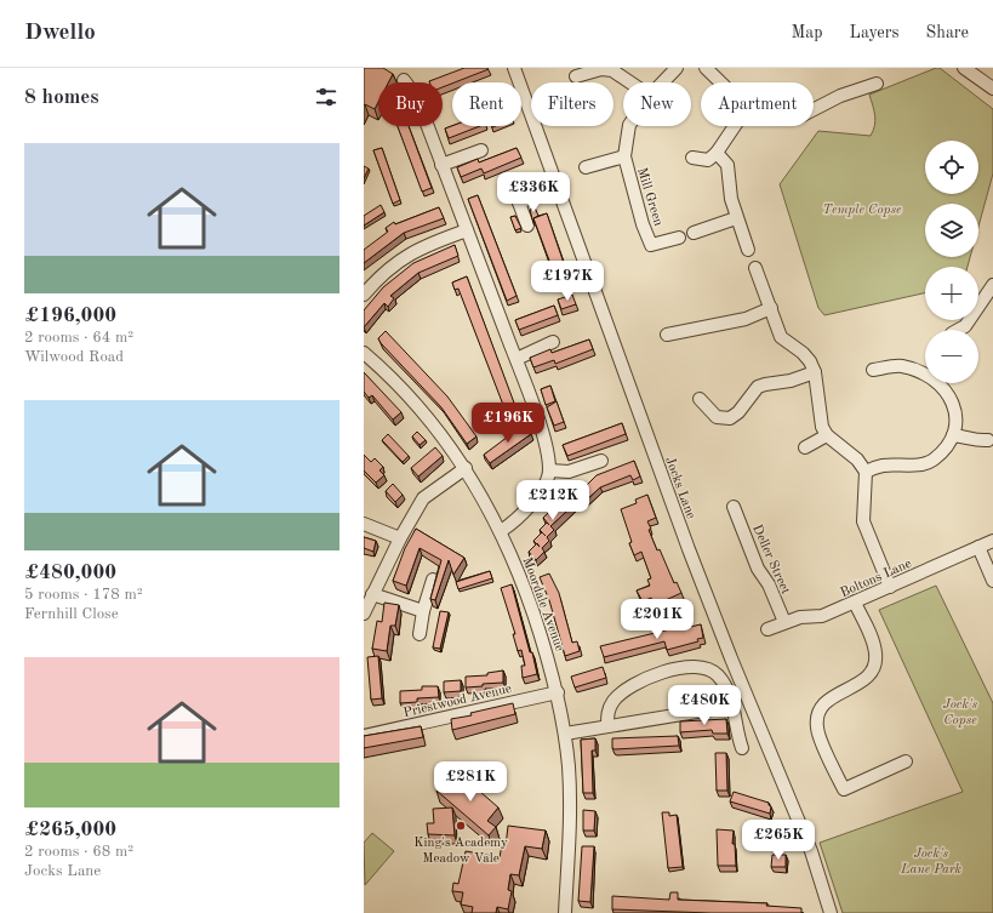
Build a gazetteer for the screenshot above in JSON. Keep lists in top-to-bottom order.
{
  "streets": {
    "street": [
      "Mill Green",
      "Jocks Lane",
      "Deller Street",
      "Boltons Lane",
      "Moordale Avenue",
      "Priestwood Avenue"
    ]
  },
  "crossings": [
    ["Deller Street", "Boltons Lane"],
    ["Moordale Avenue", "Priestwood Avenue"]
  ],
  "parks": ["Temple Copse", "Jock's Copse", "Jock's Lane Park"],
  "places": ["King's Academy Meadow Vale"],
  "page": {
    "header": "Dwello",
    "nav": ["Map", "Layers", "Share"],
    "heading": "8 homes",
    "chip": [
      "Buy",
      "Rent",
      "Filters",
      "New",
      "Apartment"
    ],
    "list": [
      {
        "name": "£196,000",
        "note": "2 rooms · 64 m² · Wilwood Road"
      },
      {
        "name": "£480,000",
        "note": "5 rooms · 178 m² · Fernhill Close"
      },
      {
        "name": "£265,000",
        "note": "2 rooms · 68 m² · Jocks Lane"
      }
    ],
    "map_buttons": ["+", "−"],
    "price": [
      "£336K",
      "£197K",
      "£196K",
      "£212K",
      "£201K",
      "£480K",
      "£281K",
      "£265K"
    ]
  }
}
